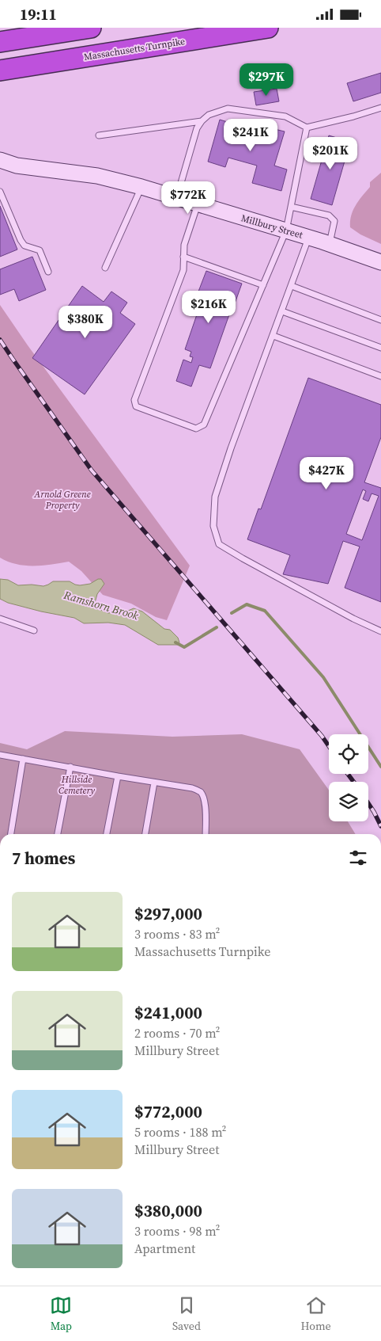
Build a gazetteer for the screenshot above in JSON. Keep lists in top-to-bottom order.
{
  "streets": {
    "highway": ["Massachusetts Turnpike"],
    "street": ["Millbury Street"]
  },
  "water": ["Ramshorn Brook"],
  "parks": ["Arnold Greene Property", "Hillside Cemetery"],
  "page": {
    "status": "19:11",
    "price": [
      "$297K",
      "$241K",
      "$201K",
      "$772K",
      "$216K",
      "$380K",
      "$427K"
    ],
    "heading": "7 homes",
    "list": [
      {
        "name": "$297,000",
        "note": "3 rooms · 83 m² · Massachusetts Turnpike"
      },
      {
        "name": "$241,000",
        "note": "2 rooms · 70 m² · Millbury Street"
      },
      {
        "name": "$772,000",
        "note": "5 rooms · 188 m² · Millbury Street"
      },
      {
        "name": "$380,000",
        "note": "3 rooms · 98 m² · Apartment"
      }
    ],
    "tabs": ["Map", "Saved", "Home"]
  }
}
